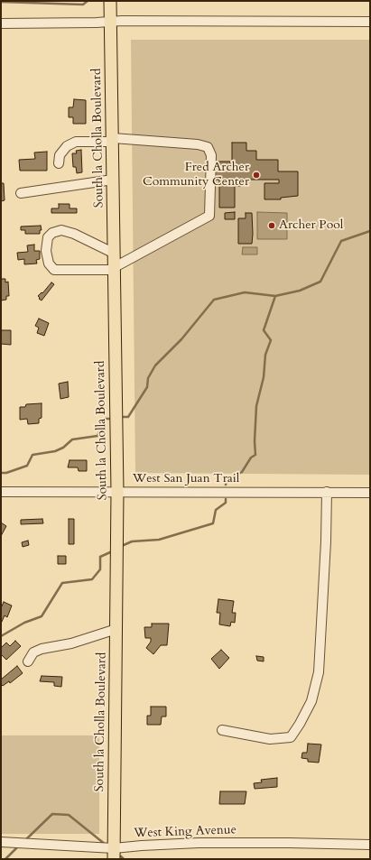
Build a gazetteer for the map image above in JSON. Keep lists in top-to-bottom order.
{
  "streets": {
    "main road": ["South la Cholla Boulevard"],
    "street": ["West San Juan Trail", "West King Avenue"]
  },
  "crossings": [
    ["South la Cholla Boulevard", "West San Juan Trail"],
    ["South la Cholla Boulevard", "West King Avenue"]
  ],
  "places": ["Fred Archer Community Center", "Archer Pool"]
}
